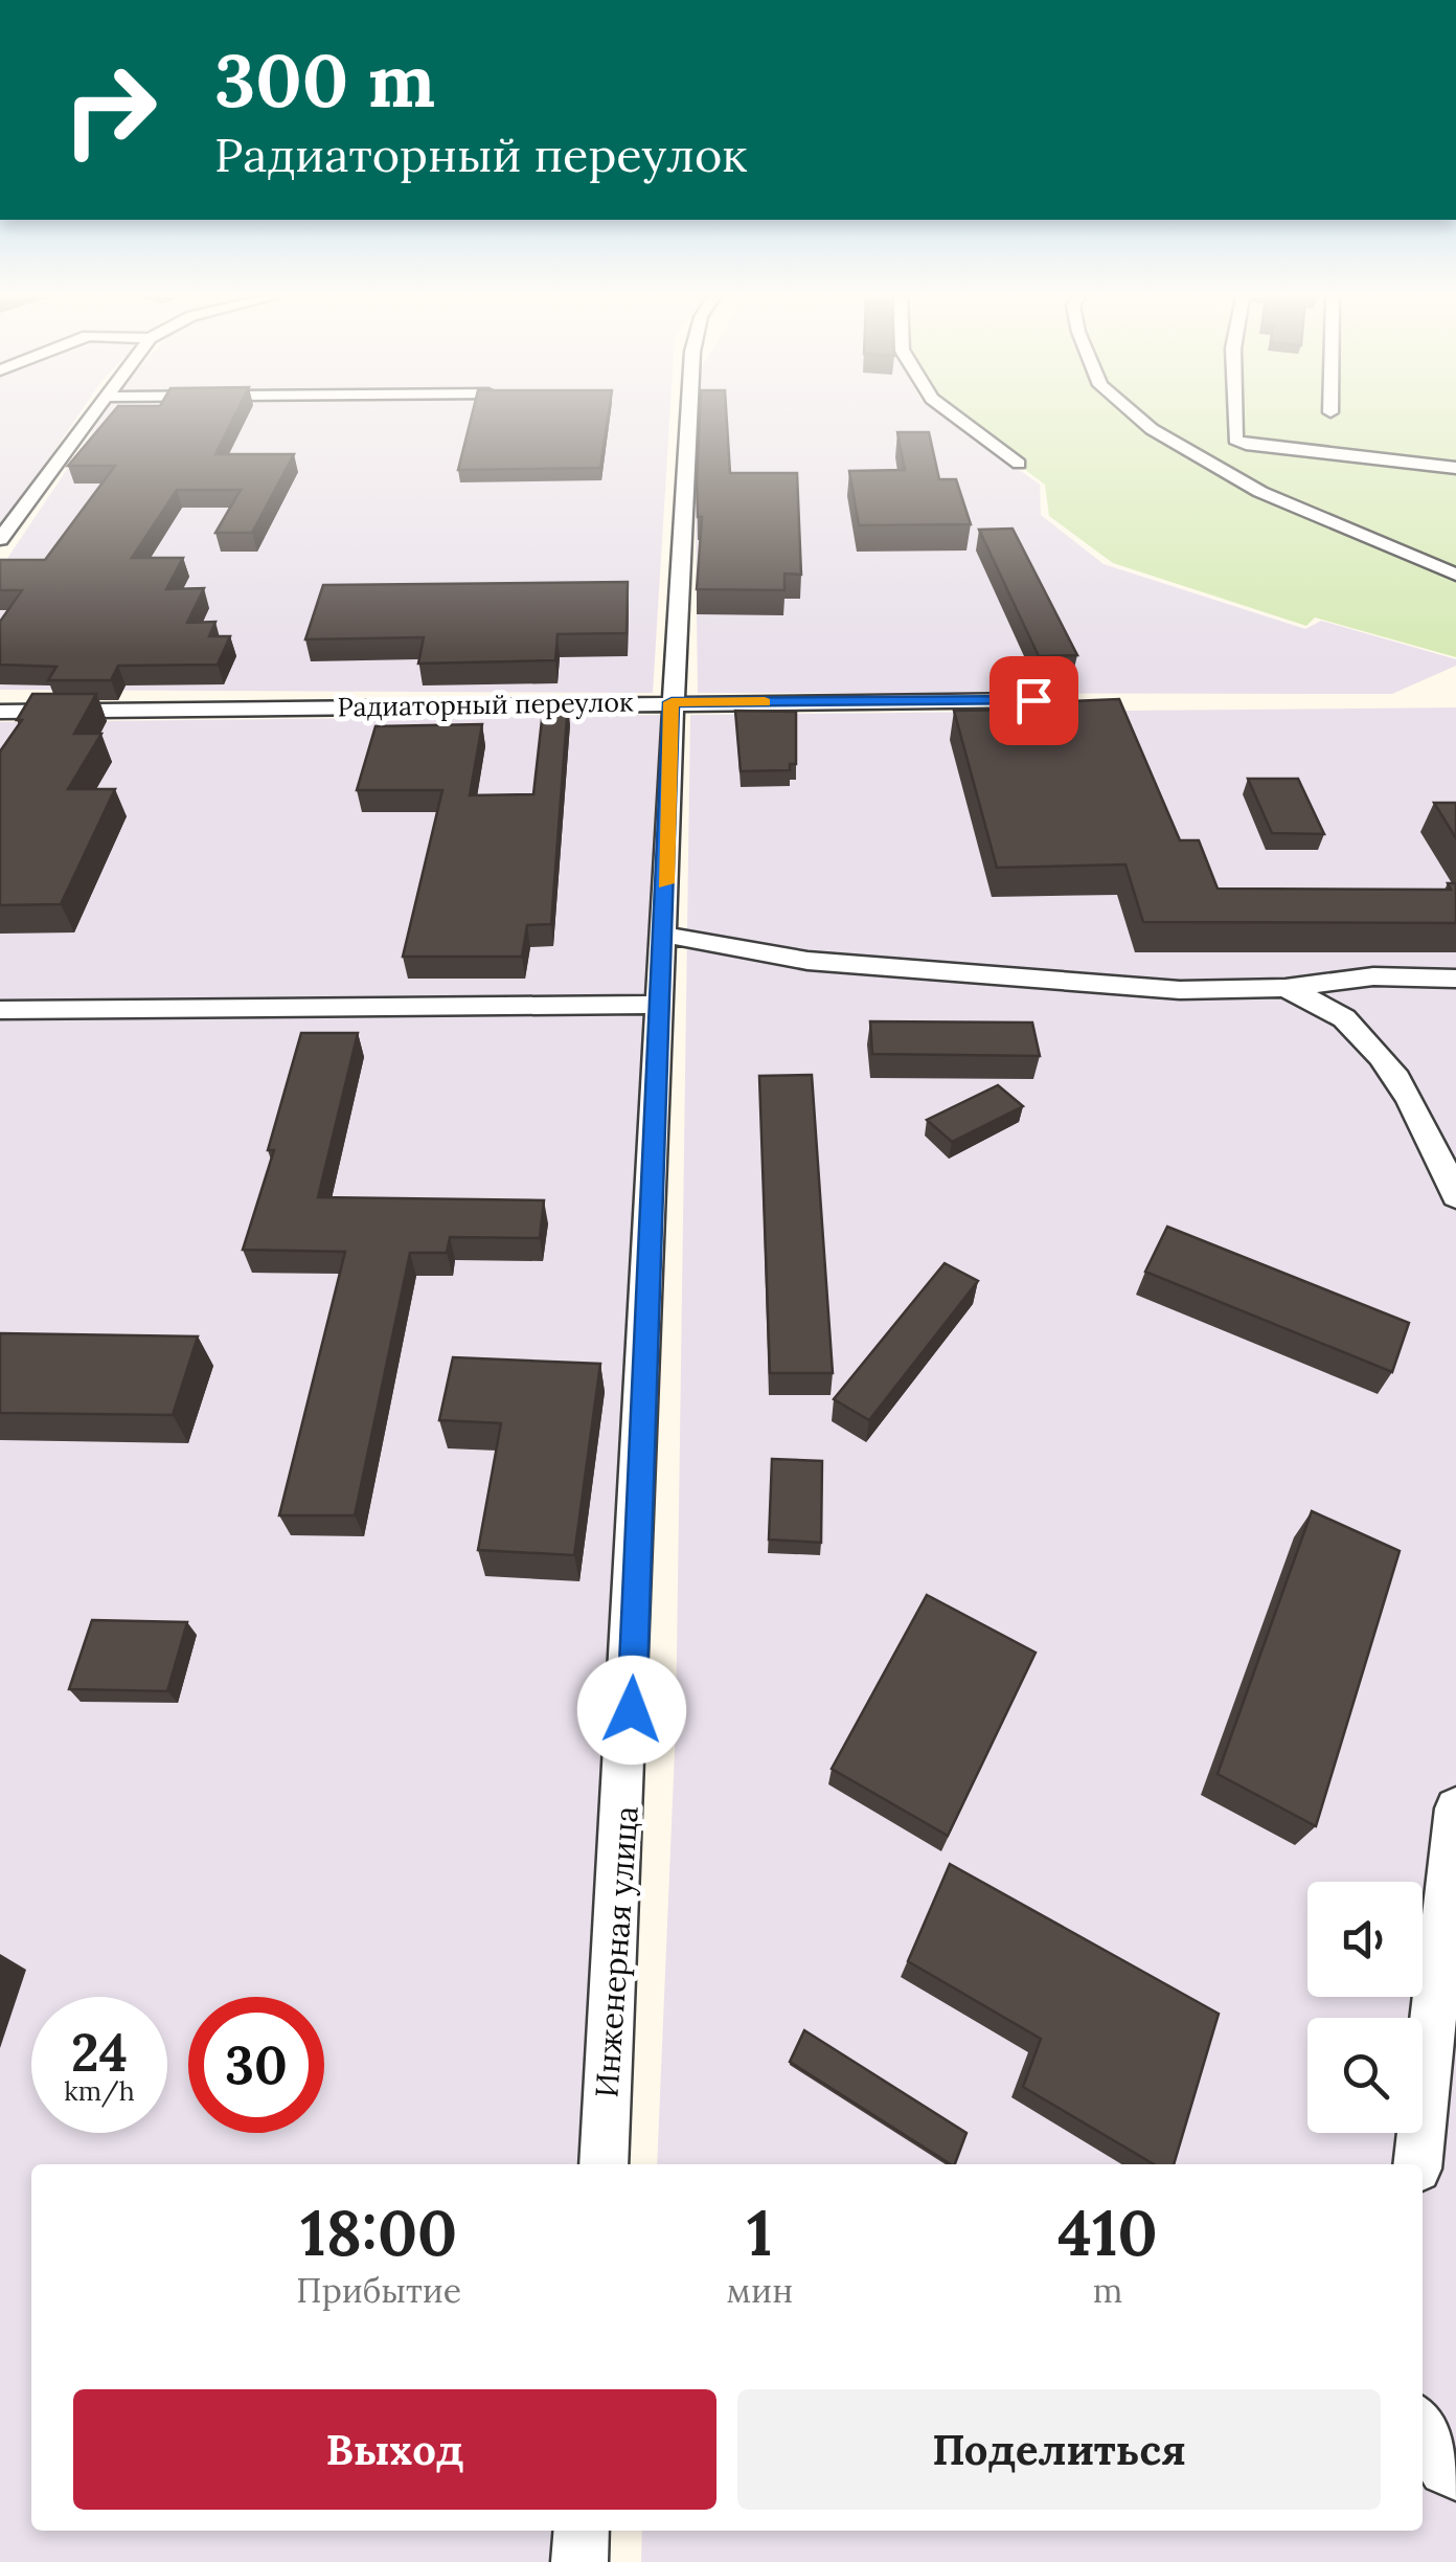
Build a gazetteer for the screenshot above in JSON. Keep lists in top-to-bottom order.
{
  "streets": {
    "street": ["Радиаторный переулок", "Инженерная улица"]
  },
  "crossings": [
    ["Радиаторный переулок", "Инженерная улица"]
  ],
  "page": {
    "turn": ["300 m", "Радиаторный переулок"],
    "speed": "24 km/h",
    "limit": "30",
    "eta": [
      "18:00",
      "Прибытие",
      "1",
      "мин",
      "410",
      "m"
    ],
    "buttons": ["Выход", "Поделиться"]
  }
}
